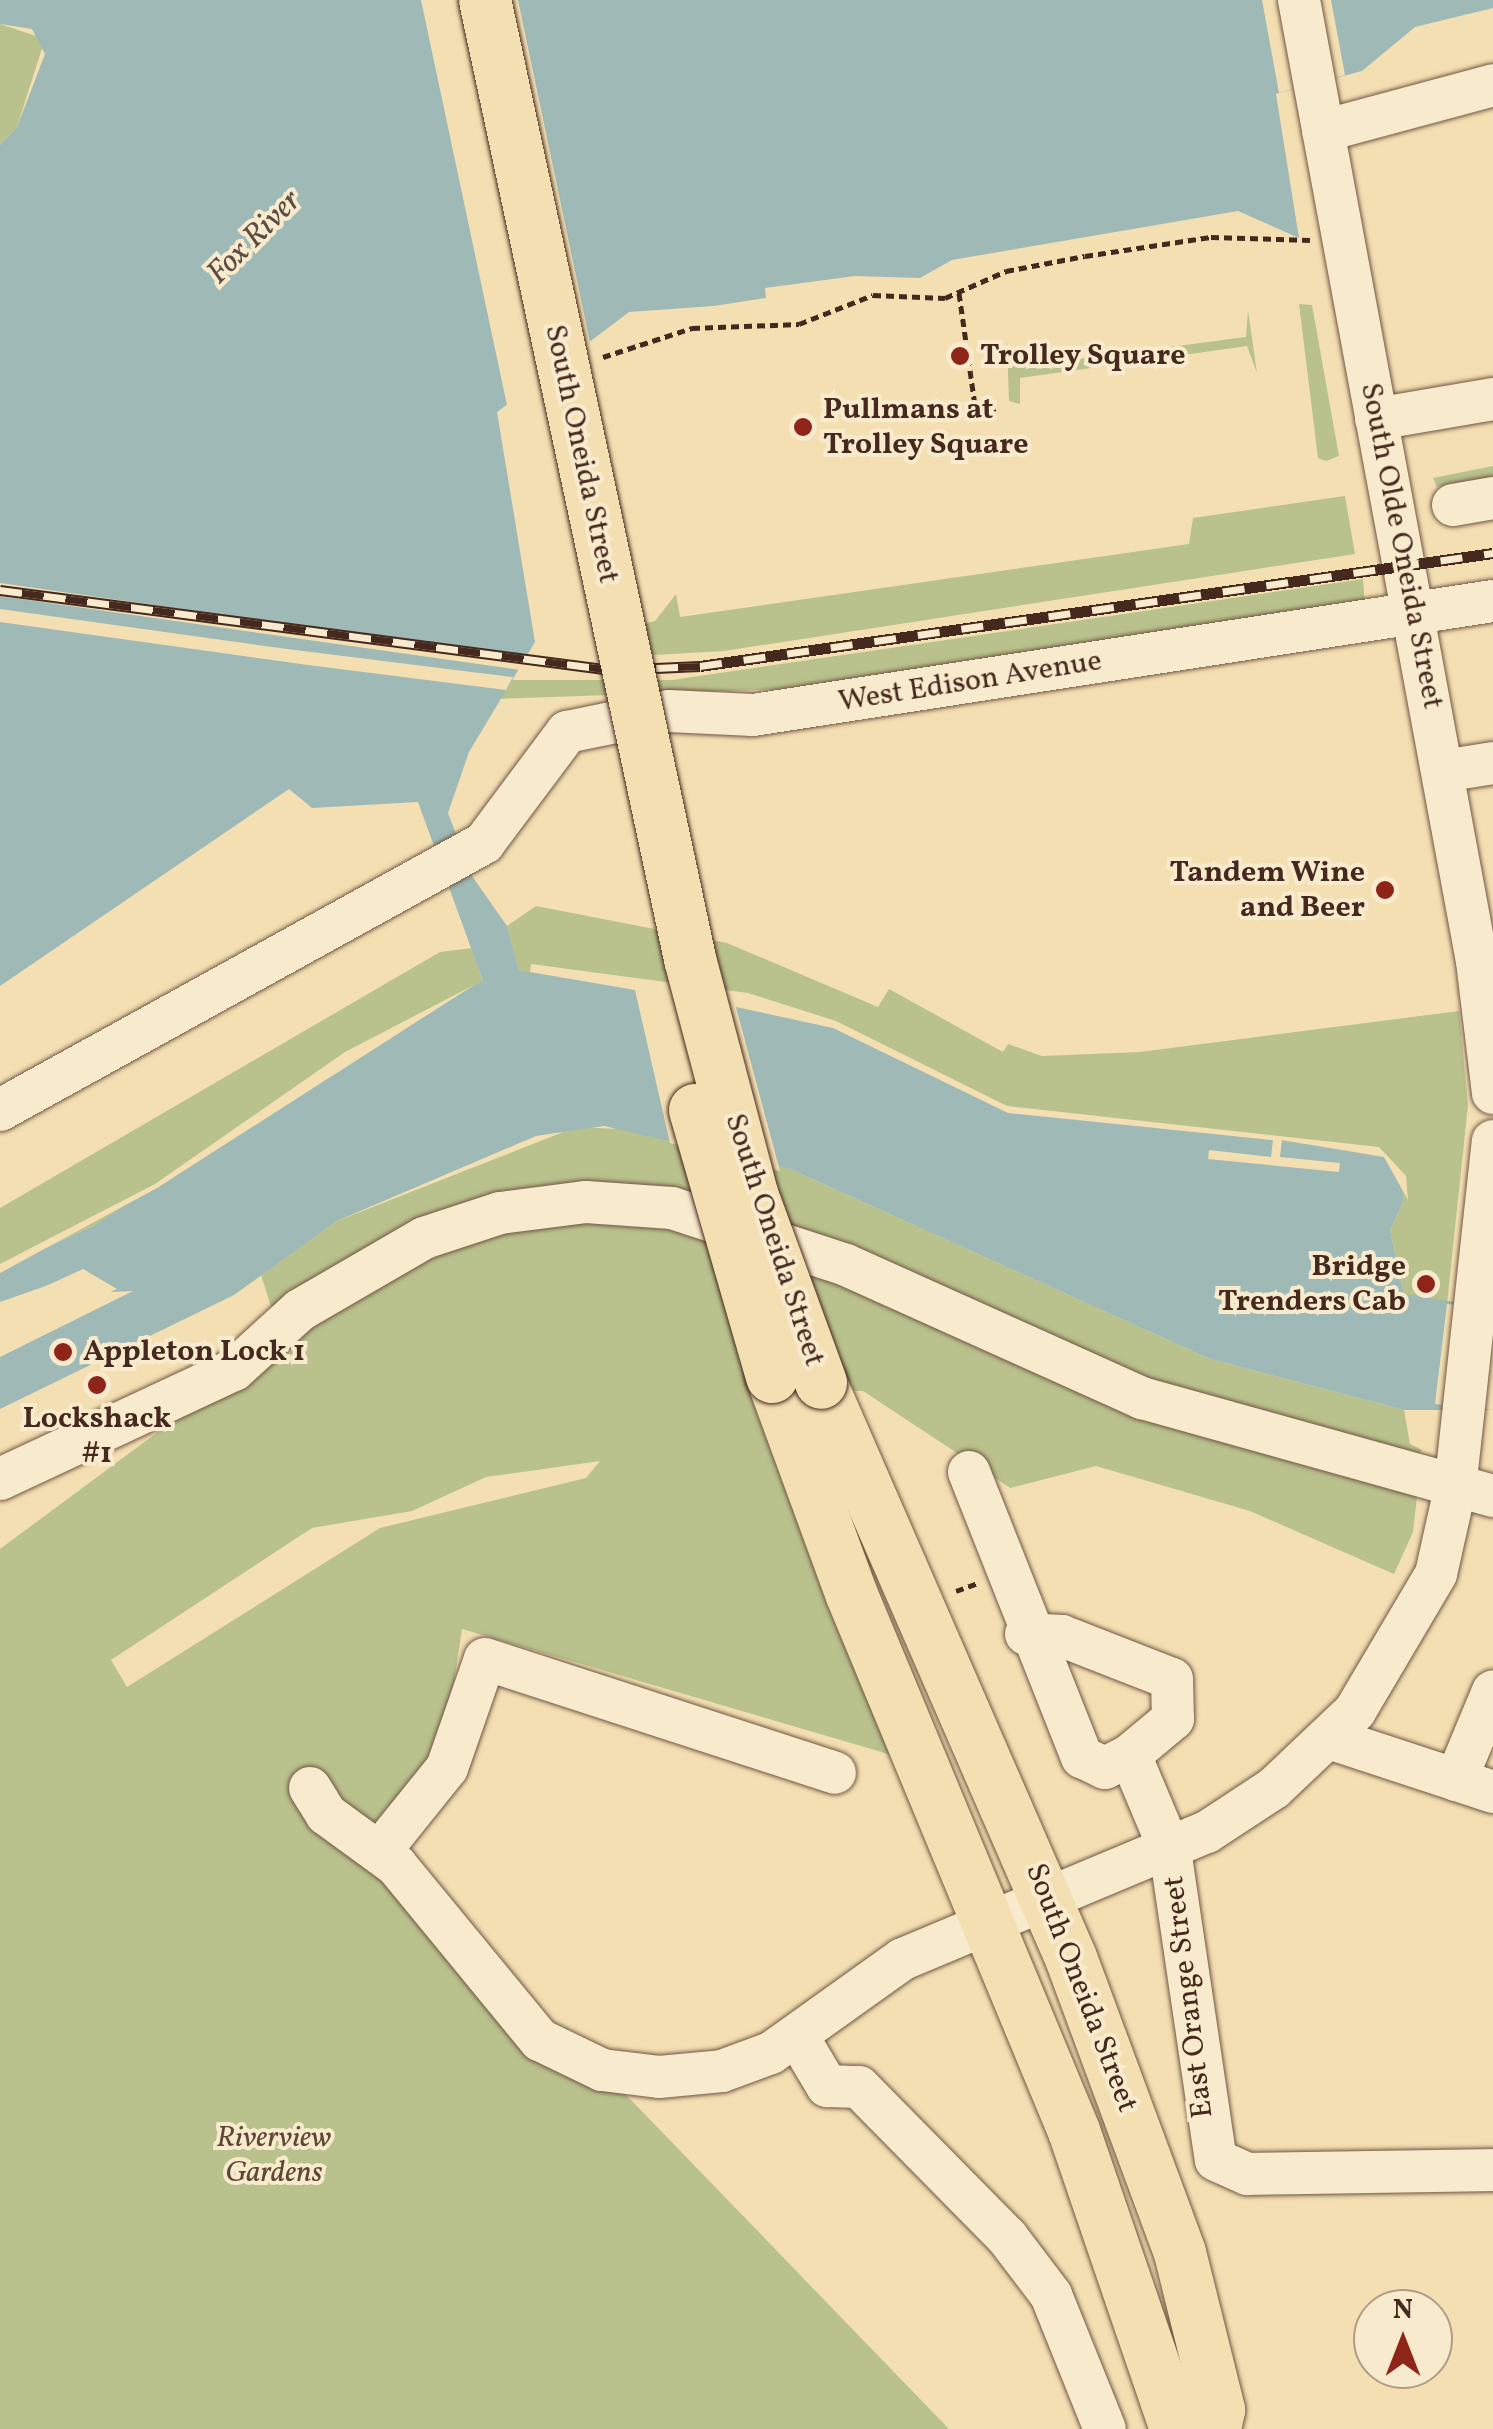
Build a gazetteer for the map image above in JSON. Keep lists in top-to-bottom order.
{
  "streets": {
    "main road": ["South Oneida Street"],
    "street": ["South Olde Oneida Street", "West Edison Avenue", "East Orange Street"]
  },
  "crossings": [
    ["South Olde Oneida Street", "West Edison Avenue"]
  ],
  "water": ["Fox River"],
  "parks": ["Riverview Gardens"],
  "places": [
    "Trolley Square",
    "Pullmans at Trolley Square",
    "Tandem Wine and Beer",
    "Bridge Trenders Cab",
    "Appleton Lock 1",
    "Lockshack #1"
  ],
  "north": "top"
}
